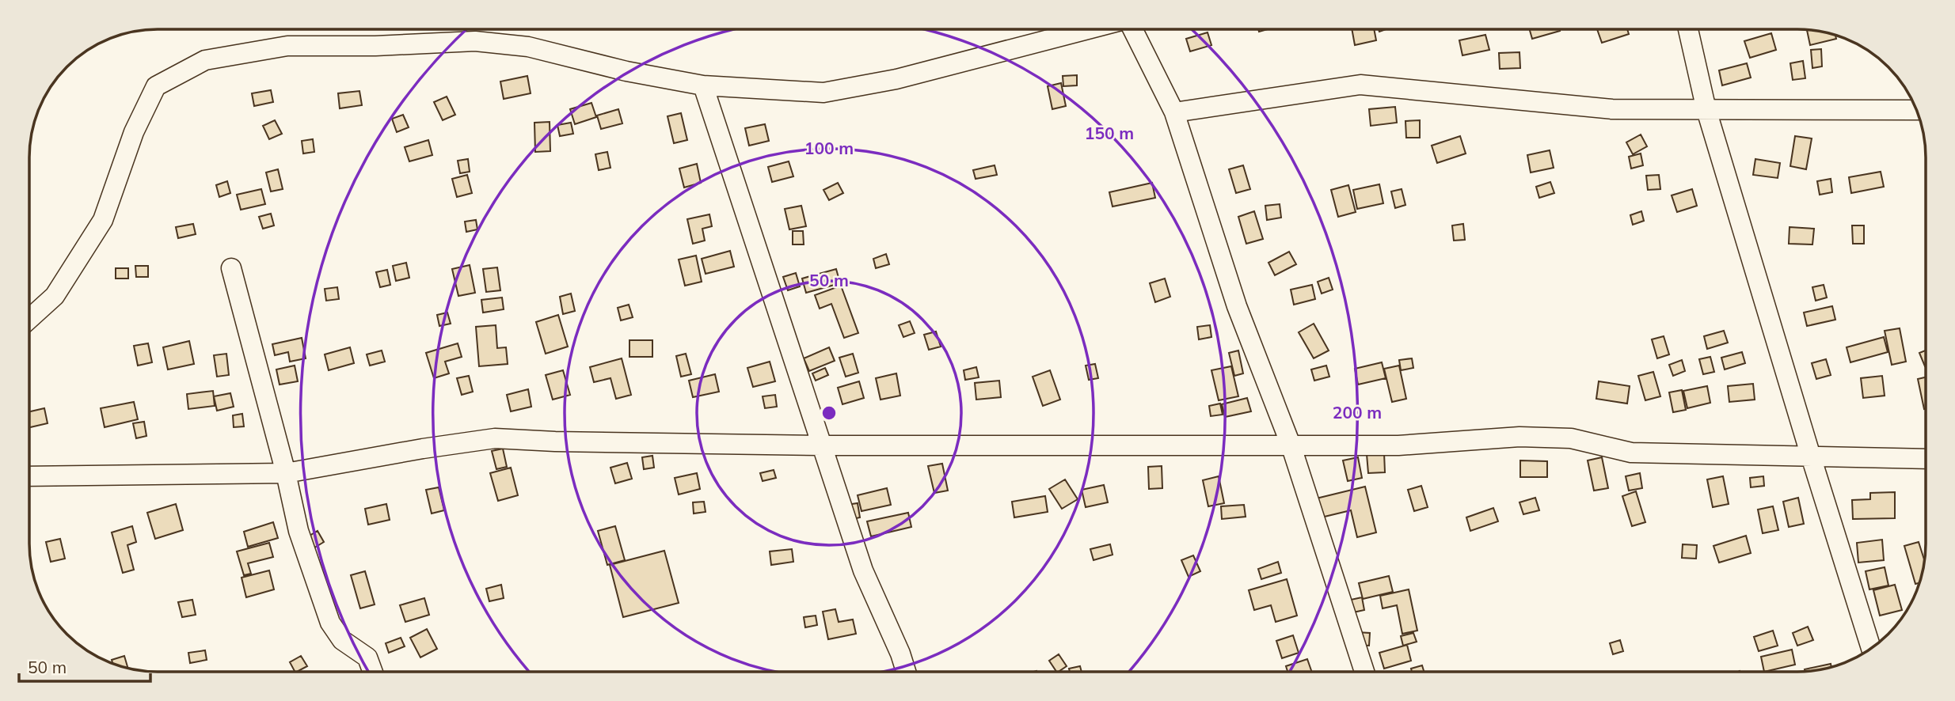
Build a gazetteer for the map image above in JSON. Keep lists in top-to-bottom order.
{
  "scale_bar": "50 m",
  "rings": [
    "150 m",
    "100 m",
    "50 m",
    "200 m"
  ]
}
